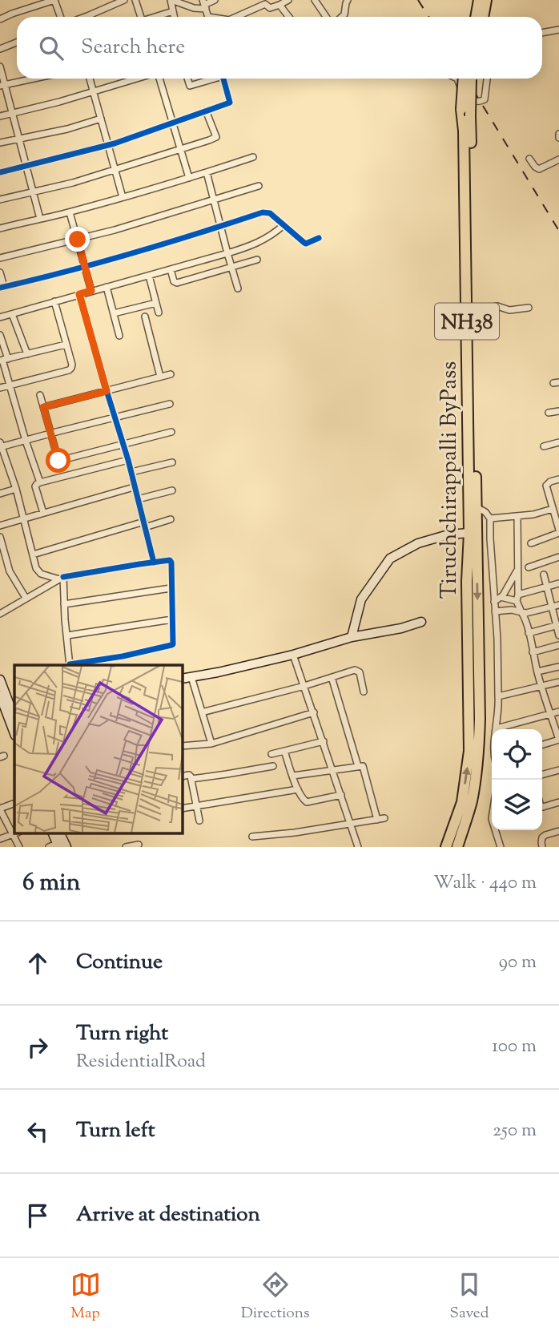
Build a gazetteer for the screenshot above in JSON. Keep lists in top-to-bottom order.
{
  "streets": {
    "highway": ["NH38", "Tiruchchirappalli ByPass"]
  },
  "page": {
    "search": "Search here",
    "heading": ["6 min", "Walk · 440 m"],
    "list": [
      ["Continue", "90 m"],
      ["Turn right", "ResidentialRoad", "100 m"],
      ["Turn left", "250 m"],
      "Arrive at destination"
    ],
    "nav": ["Map", "Directions", "Saved"]
  }
}
